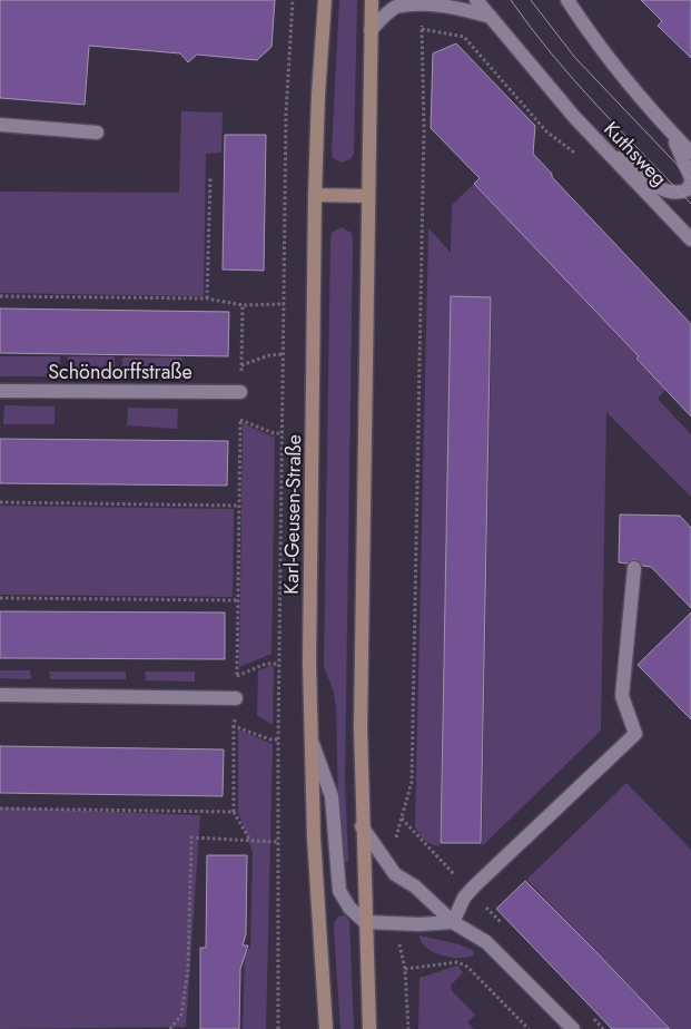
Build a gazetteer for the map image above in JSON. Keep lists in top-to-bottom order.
{
  "streets": {
    "main road": ["Karl-Geusen-Straße"],
    "street": ["Kuthsweg", "Schöndorffstraße"]
  }
}
